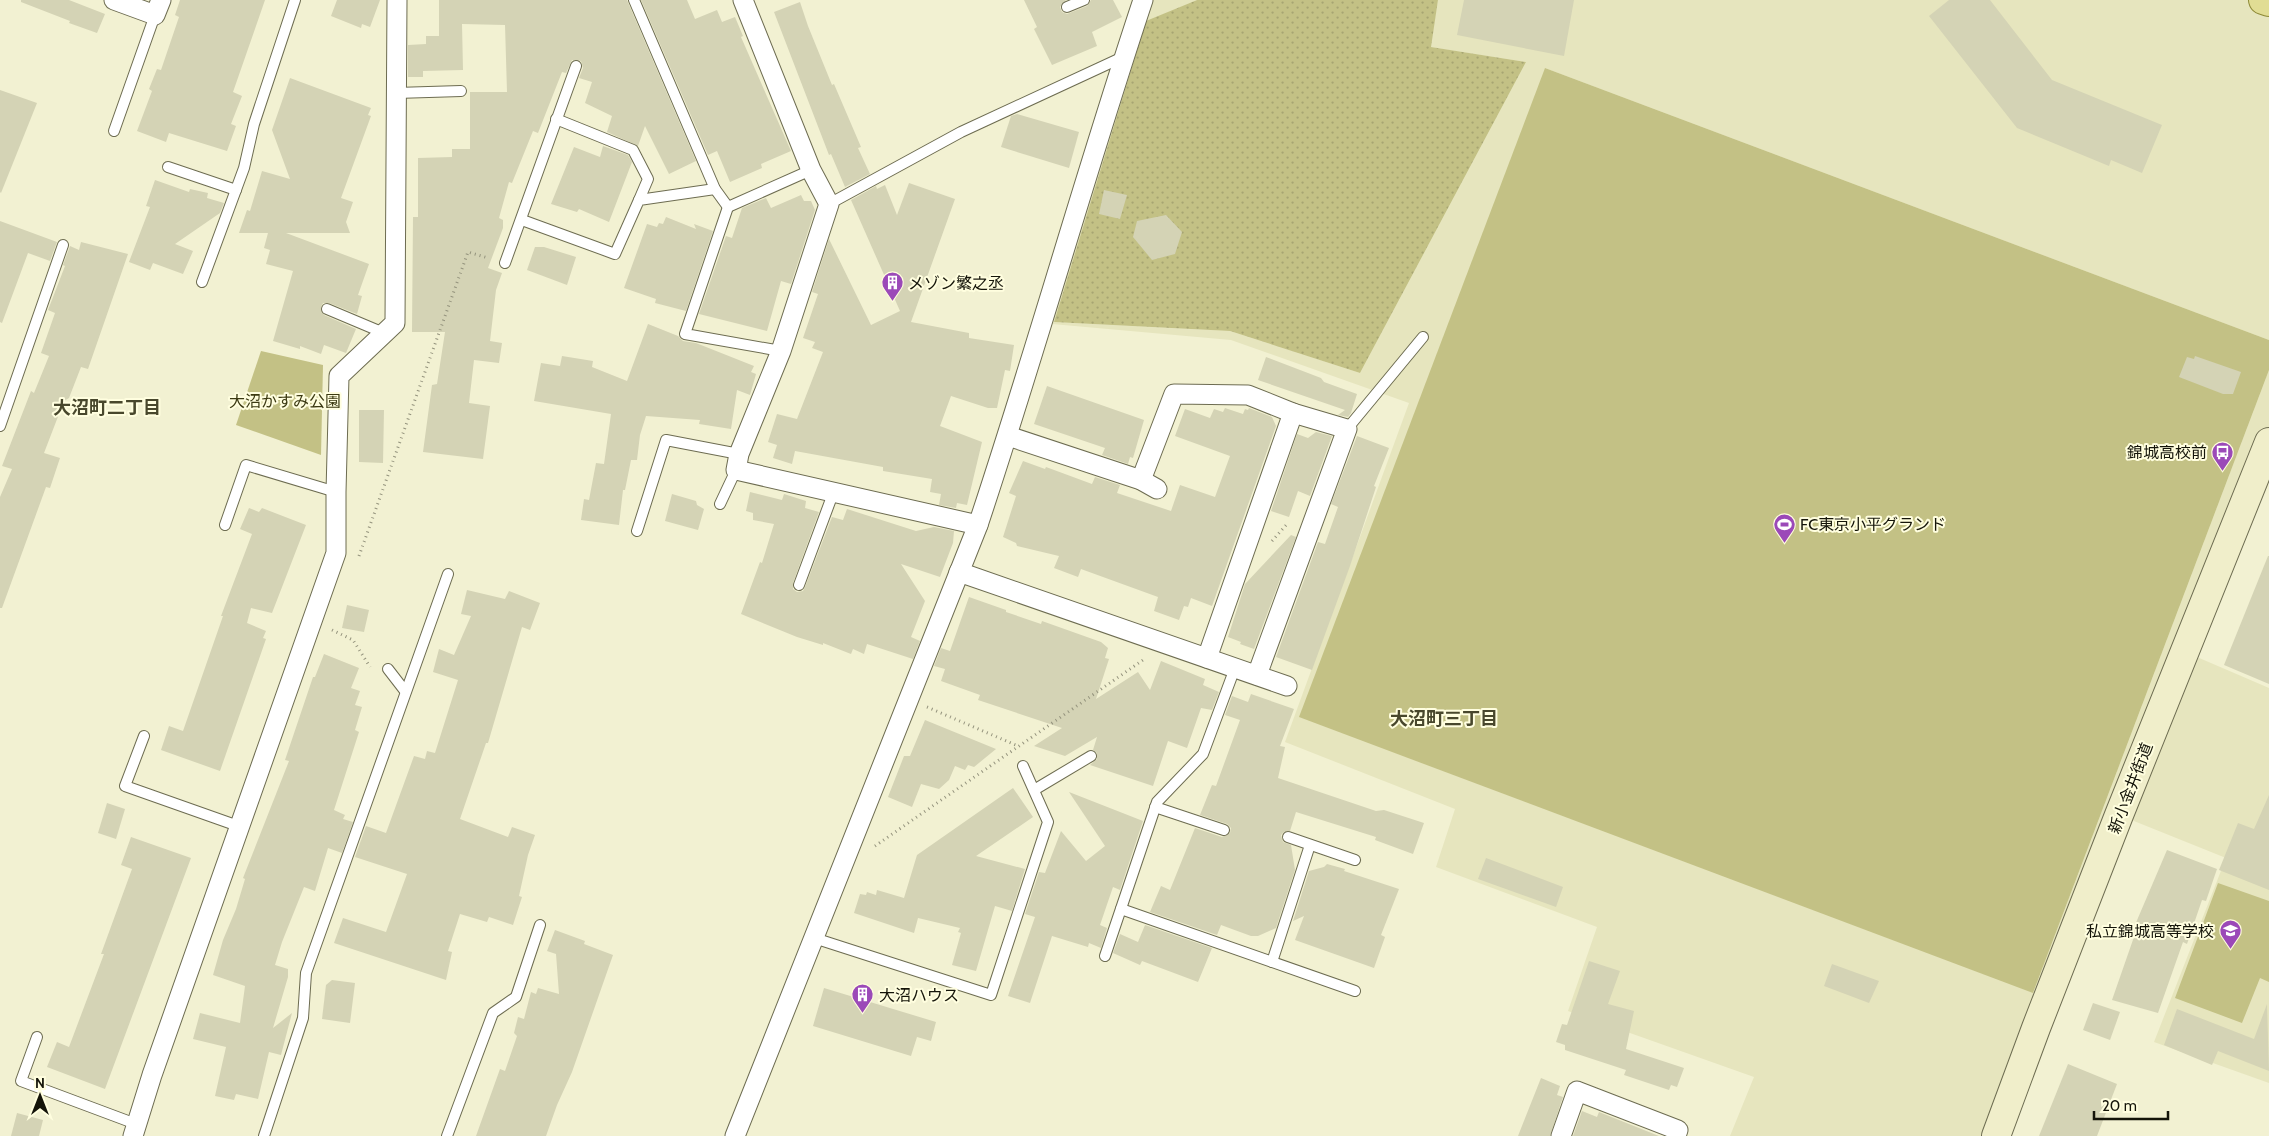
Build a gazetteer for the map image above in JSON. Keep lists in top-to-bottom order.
{
  "streets": {
    "main road": ["新小金井街道"]
  },
  "districts": ["大沼町二丁目", "大沼町三丁目"],
  "parks": ["大沼かすみ公園"],
  "places": {
    "building": ["メゾン繁之丞", "大沼ハウス"],
    "bus stop": ["錦城高校前"],
    "sports": ["FC東京小平グランド"],
    "school or university": ["私立錦城高等学校"]
  },
  "scale_bar": "20 m",
  "north": "top"
}
